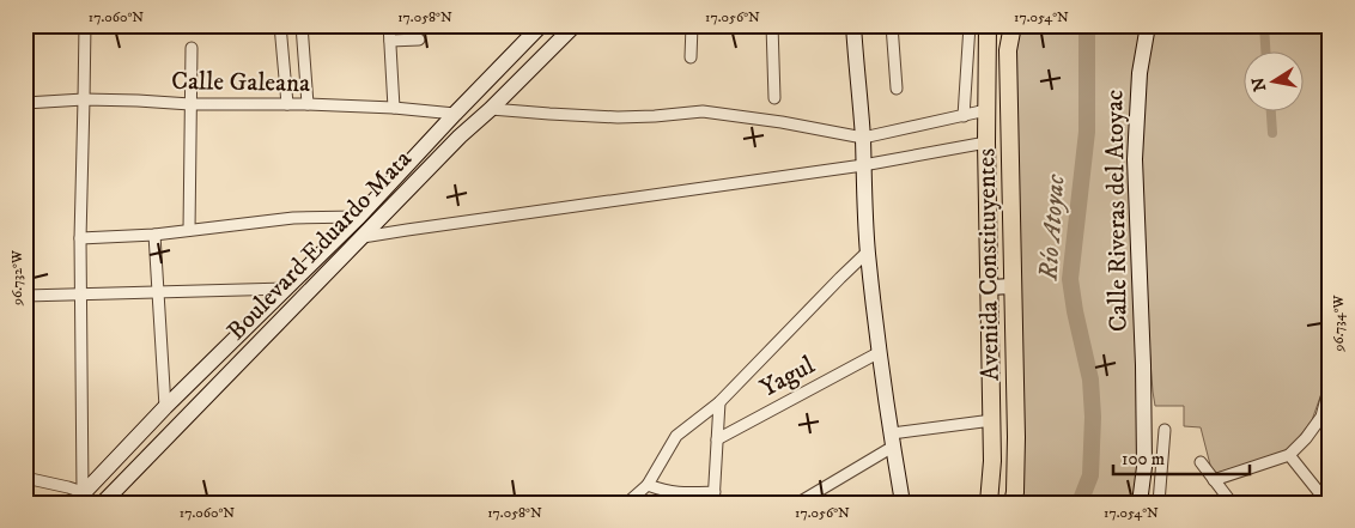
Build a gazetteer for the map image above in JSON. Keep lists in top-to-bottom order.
{
  "streets": {
    "main road": ["Calle Riveras del Atoyac", "Boulevard Eduardo Mata", "Avenida Constituyentes"],
    "street": ["Calle Galeana", "Yagul"]
  },
  "crossings": [
    ["Calle Galeana", "Boulevard Eduardo Mata"]
  ],
  "water": ["Río Atoyac"],
  "scale_bar": "100 m",
  "north": "left",
  "coordinates": [
    "17.060°N",
    "17.058°N",
    "17.056°N",
    "17.054°N",
    "96.732°W",
    "96.734°W"
  ]
}
